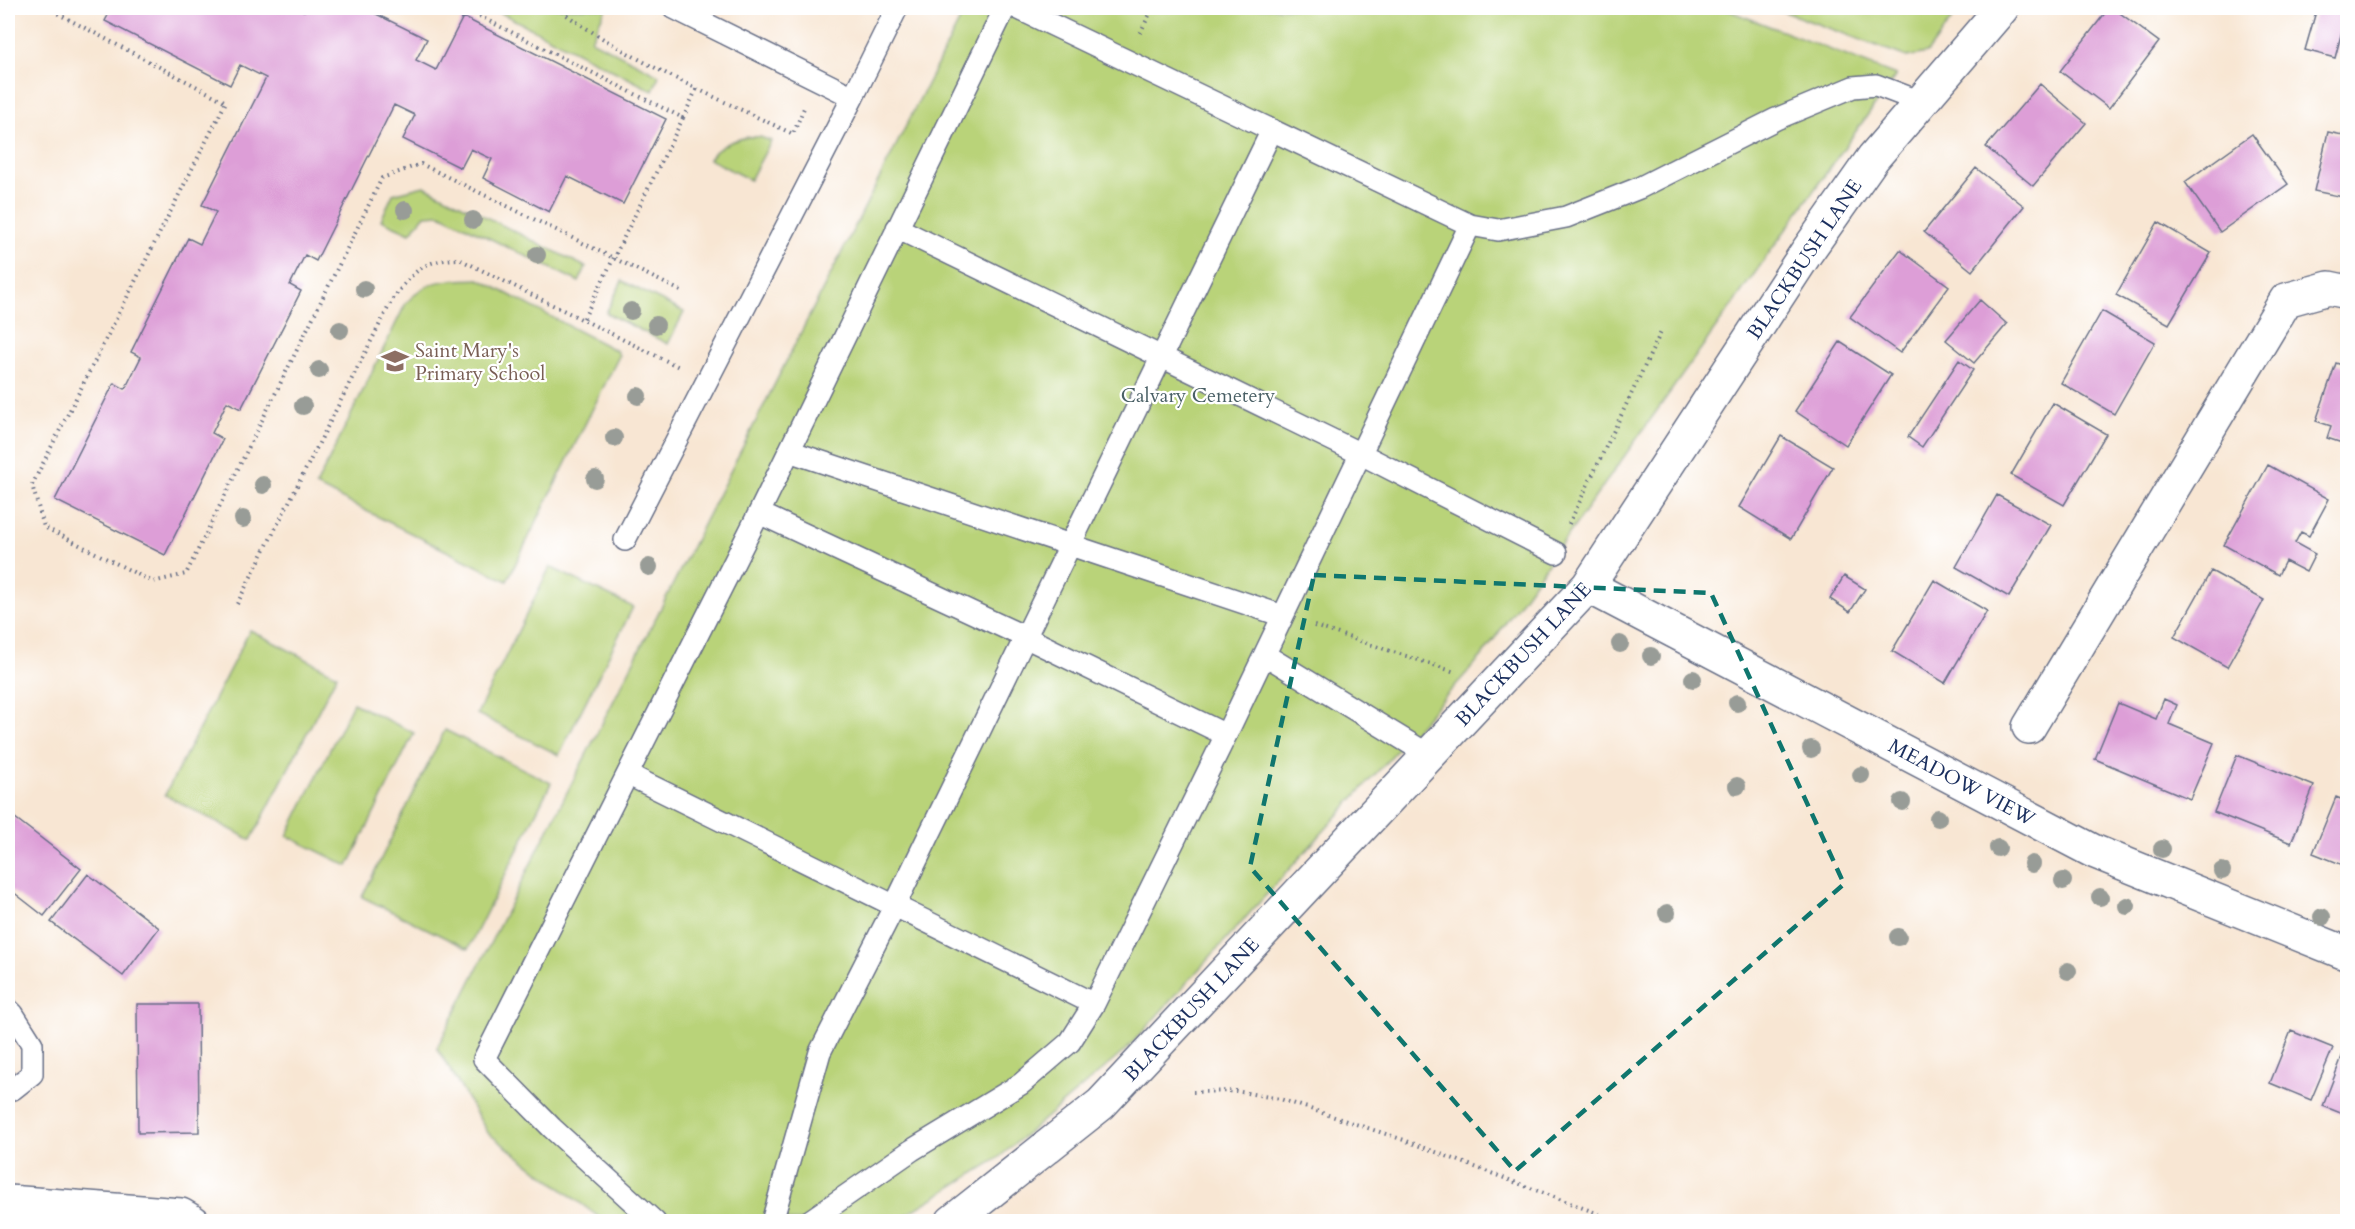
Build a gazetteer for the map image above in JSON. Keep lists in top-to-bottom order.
{
  "streets": {
    "street": ["BLACKBUSH LANE", "MEADOW VIEW"]
  },
  "crossings": [
    ["BLACKBUSH LANE", "MEADOW VIEW"]
  ],
  "parks": ["Calvary Cemetery"],
  "places": {
    "school or university": ["Saint Mary's Primary School"]
  }
}
